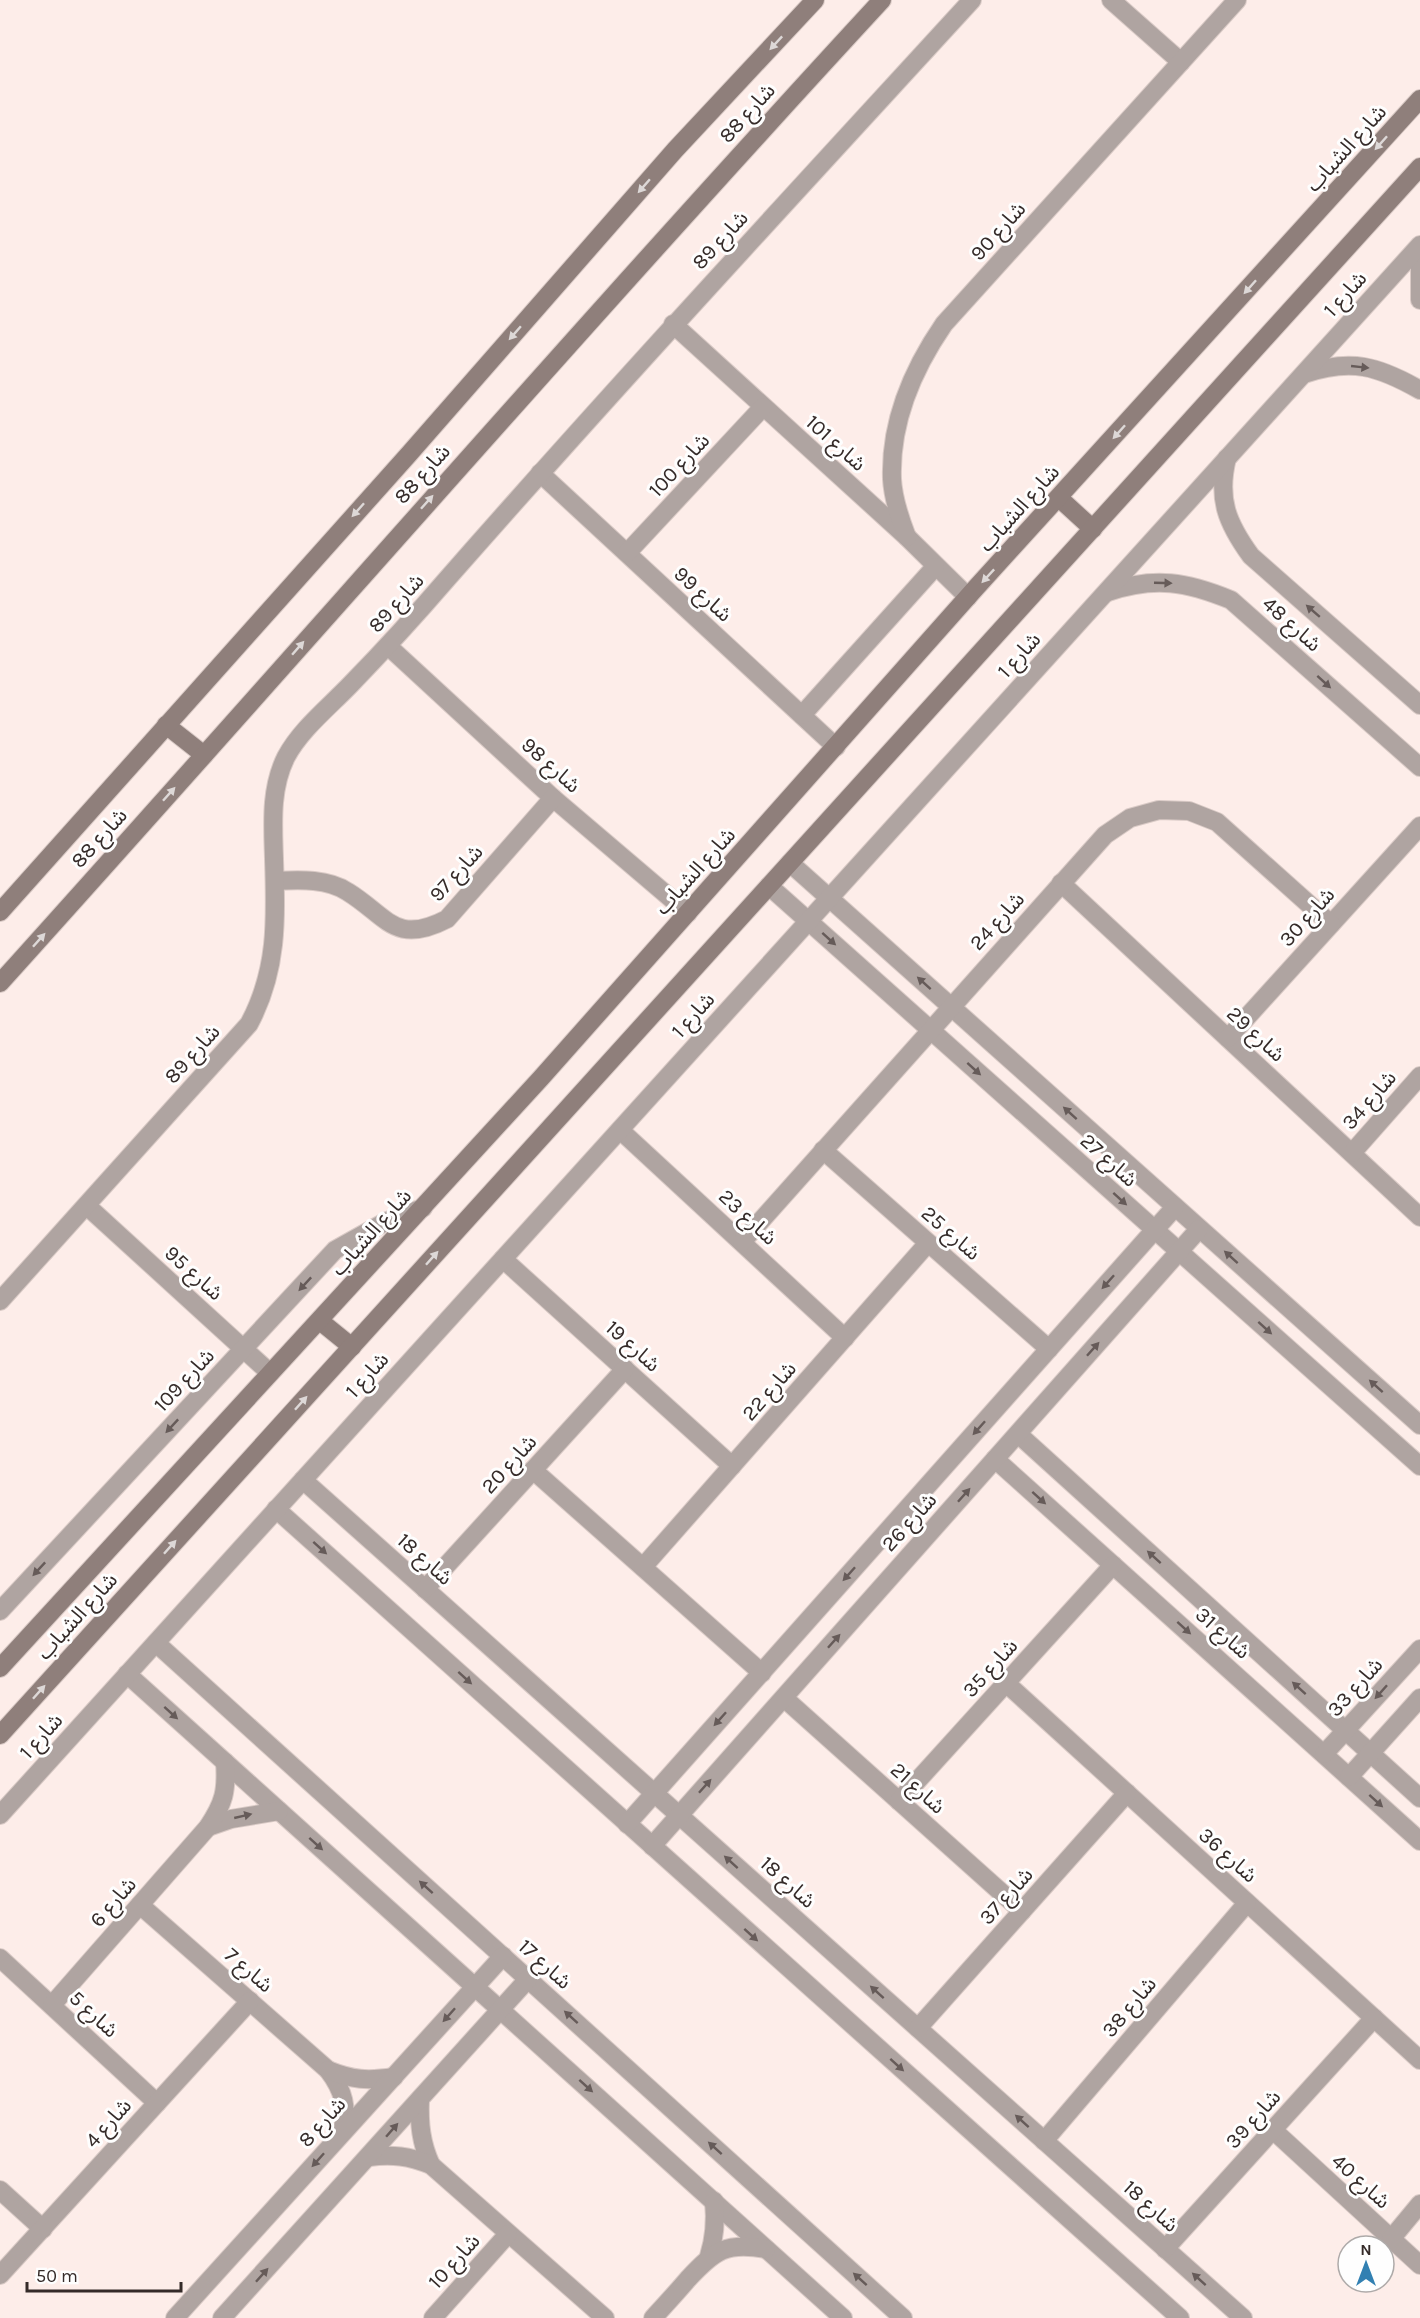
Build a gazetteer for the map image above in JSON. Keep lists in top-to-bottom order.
{
  "streets": {
    "street": [
      "شارع 88",
      "شارع الشباب",
      "شارع 90",
      "شارع 89",
      "شارع 1",
      "شارع 101",
      "شارع 100",
      "شارع 99",
      "شارع 48",
      "شارع 98",
      "شارع 97",
      "شارع 30",
      "شارع 24",
      "شارع 29",
      "شارع 34",
      "شارع 27",
      "شارع 23",
      "شارع 25",
      "شارع 95",
      "شارع 19",
      "شارع 109",
      "شارع 22",
      "شارع 20",
      "شارع 26",
      "شارع 18",
      "شارع 31",
      "شارع 35",
      "شارع 33",
      "شارع 21",
      "شارع 36",
      "شارع 37",
      "شارع 6",
      "شارع 17",
      "شارع 7",
      "شارع 38",
      "شارع 5",
      "شارع 39",
      "شارع 8",
      "شارع 4",
      "شارع 40",
      "شارع 10"
    ]
  },
  "crossings": [
    ["شارع الشباب", "شارع 101"],
    ["شارع الشباب", "شارع 99"],
    ["شارع الشباب", "شارع 98"],
    ["شارع الشباب", "شارع 27"],
    ["شارع الشباب", "شارع 95"],
    ["شارع الشباب", "شارع 109"],
    ["شارع 90", "شارع 101"],
    ["شارع 89", "شارع 101"],
    ["شارع 89", "شارع 99"],
    ["شارع 89", "شارع 98"],
    ["شارع 89", "شارع 97"],
    ["شارع 89", "شارع 95"],
    ["شارع 1", "شارع 48"],
    ["شارع 1", "شارع 27"],
    ["شارع 1", "شارع 23"],
    ["شارع 1", "شارع 19"],
    ["شارع 1", "شارع 18"],
    ["شارع 1", "شارع 17"],
    ["شارع 101", "شارع 100"],
    ["شارع 100", "شارع 99"],
    ["شارع 98", "شارع 97"],
    ["شارع 30", "شارع 24"],
    ["شارع 30", "شارع 29"],
    ["شارع 24", "شارع 29"],
    ["شارع 24", "شارع 27"],
    ["شارع 24", "شارع 23"],
    ["شارع 24", "شارع 25"],
    ["شارع 29", "شارع 34"],
    ["شارع 27", "شارع 26"],
    ["شارع 23", "شارع 22"],
    ["شارع 25", "شارع 22"],
    ["شارع 25", "شارع 26"],
    ["شارع 95", "شارع 109"],
    ["شارع 19", "شارع 22"],
    ["شارع 19", "شارع 20"],
    ["شارع 20", "شارع 18"],
    ["شارع 26", "شارع 18"],
    ["شارع 26", "شارع 31"],
    ["شارع 26", "شارع 21"],
    ["شارع 18", "شارع 37"],
    ["شارع 18", "شارع 38"],
    ["شارع 18", "شارع 39"],
    ["شارع 31", "شارع 35"],
    ["شارع 31", "شارع 33"],
    ["شارع 35", "شارع 21"],
    ["شارع 35", "شارع 36"],
    ["شارع 21", "شارع 37"],
    ["شارع 36", "شارع 37"],
    ["شارع 36", "شارع 38"],
    ["شارع 36", "شارع 39"],
    ["شارع 6", "شارع 7"],
    ["شارع 6", "شارع 5"],
    ["شارع 17", "شارع 8"],
    ["شارع 7", "شارع 8"],
    ["شارع 7", "شارع 4"],
    ["شارع 5", "شارع 4"],
    ["شارع 39", "شارع 40"]
  ],
  "one_way": ["شارع 109"],
  "scale_bar": "50 m",
  "north": "top"
}
